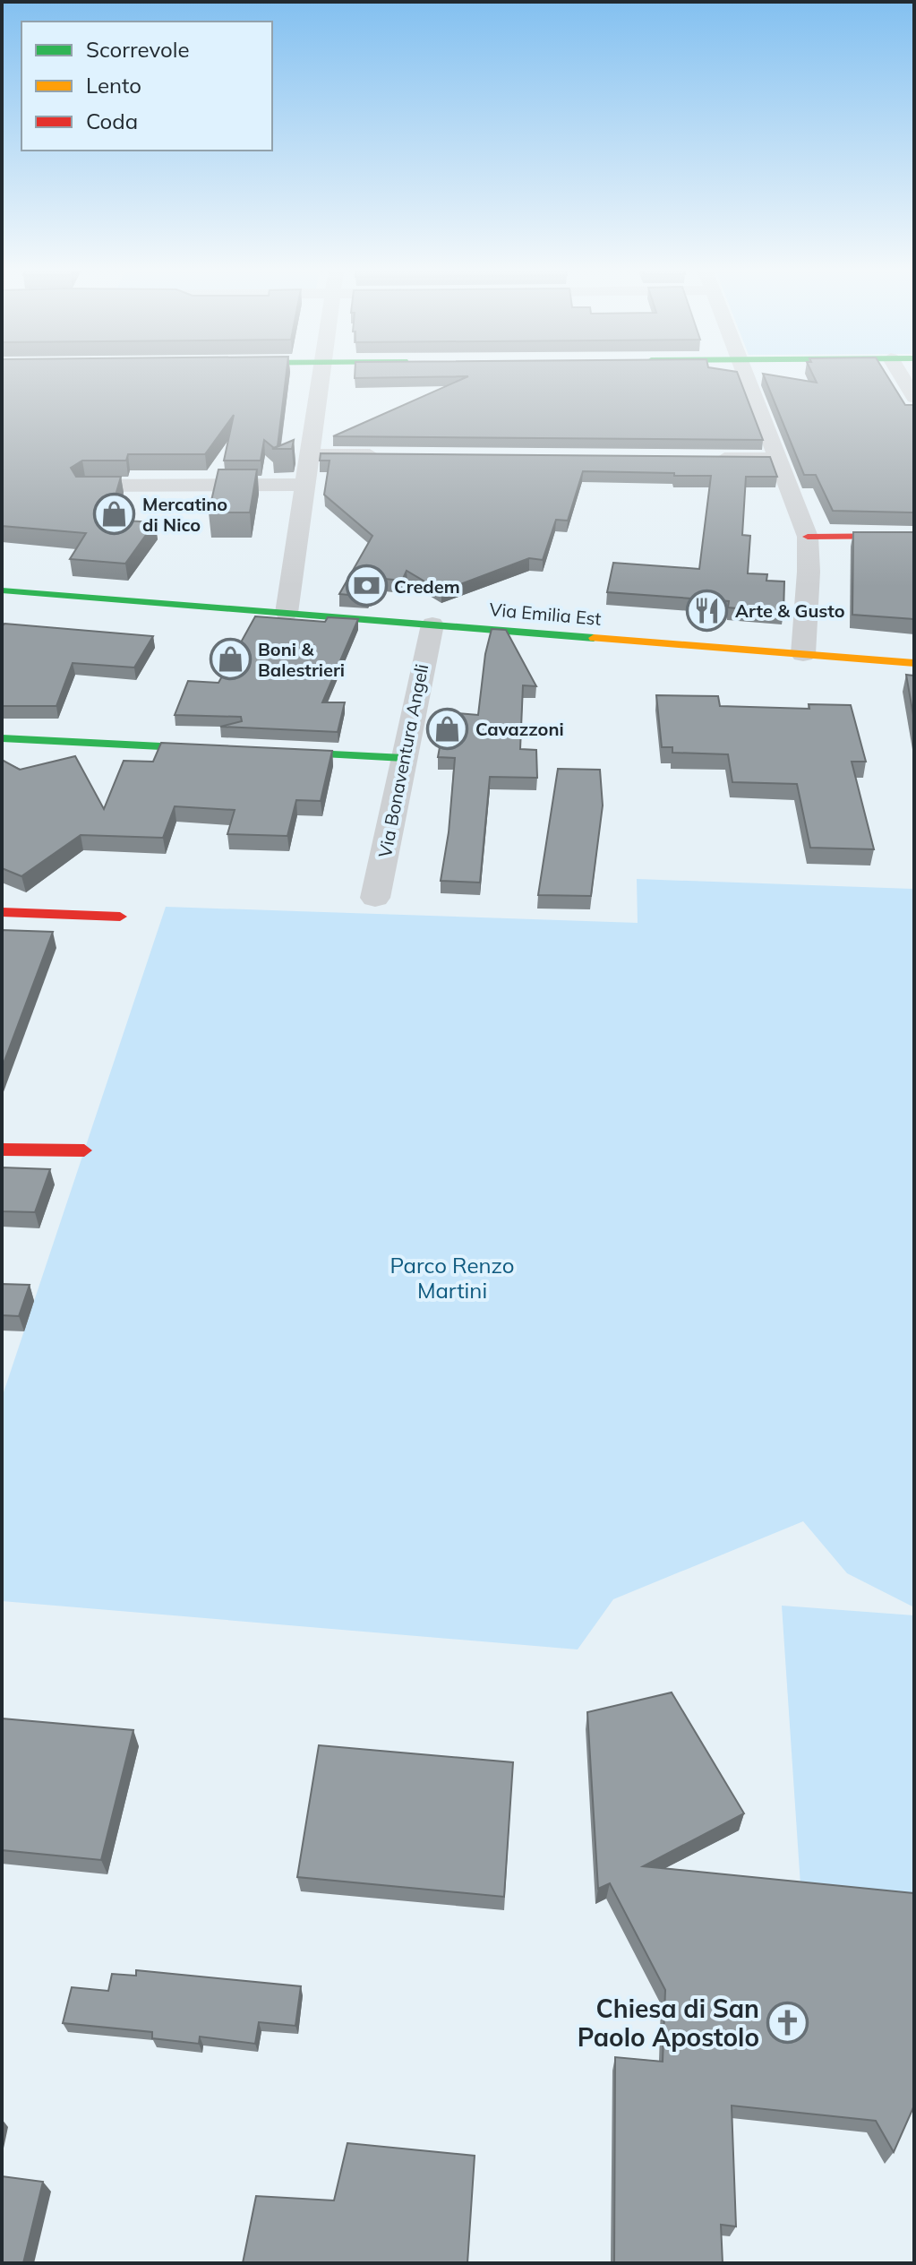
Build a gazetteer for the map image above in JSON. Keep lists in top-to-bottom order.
{
  "streets": {
    "street": ["Via Emilia Est", "Via Bonaventura Angeli"]
  },
  "crossings": [
    ["Via Emilia Est", "Via Bonaventura Angeli"]
  ],
  "parks": ["Parco Renzo Martini"],
  "places": {
    "shop": ["Mercatino di Nico", "Boni & Balestrieri", "Cavazzoni"],
    "bank": ["Credem"],
    "restaurant": ["Arte & Gusto"],
    "church": ["Chiesa di San Paolo Apostolo"]
  },
  "legend": ["Scorrevole", "Lento", "Coda"]
}
